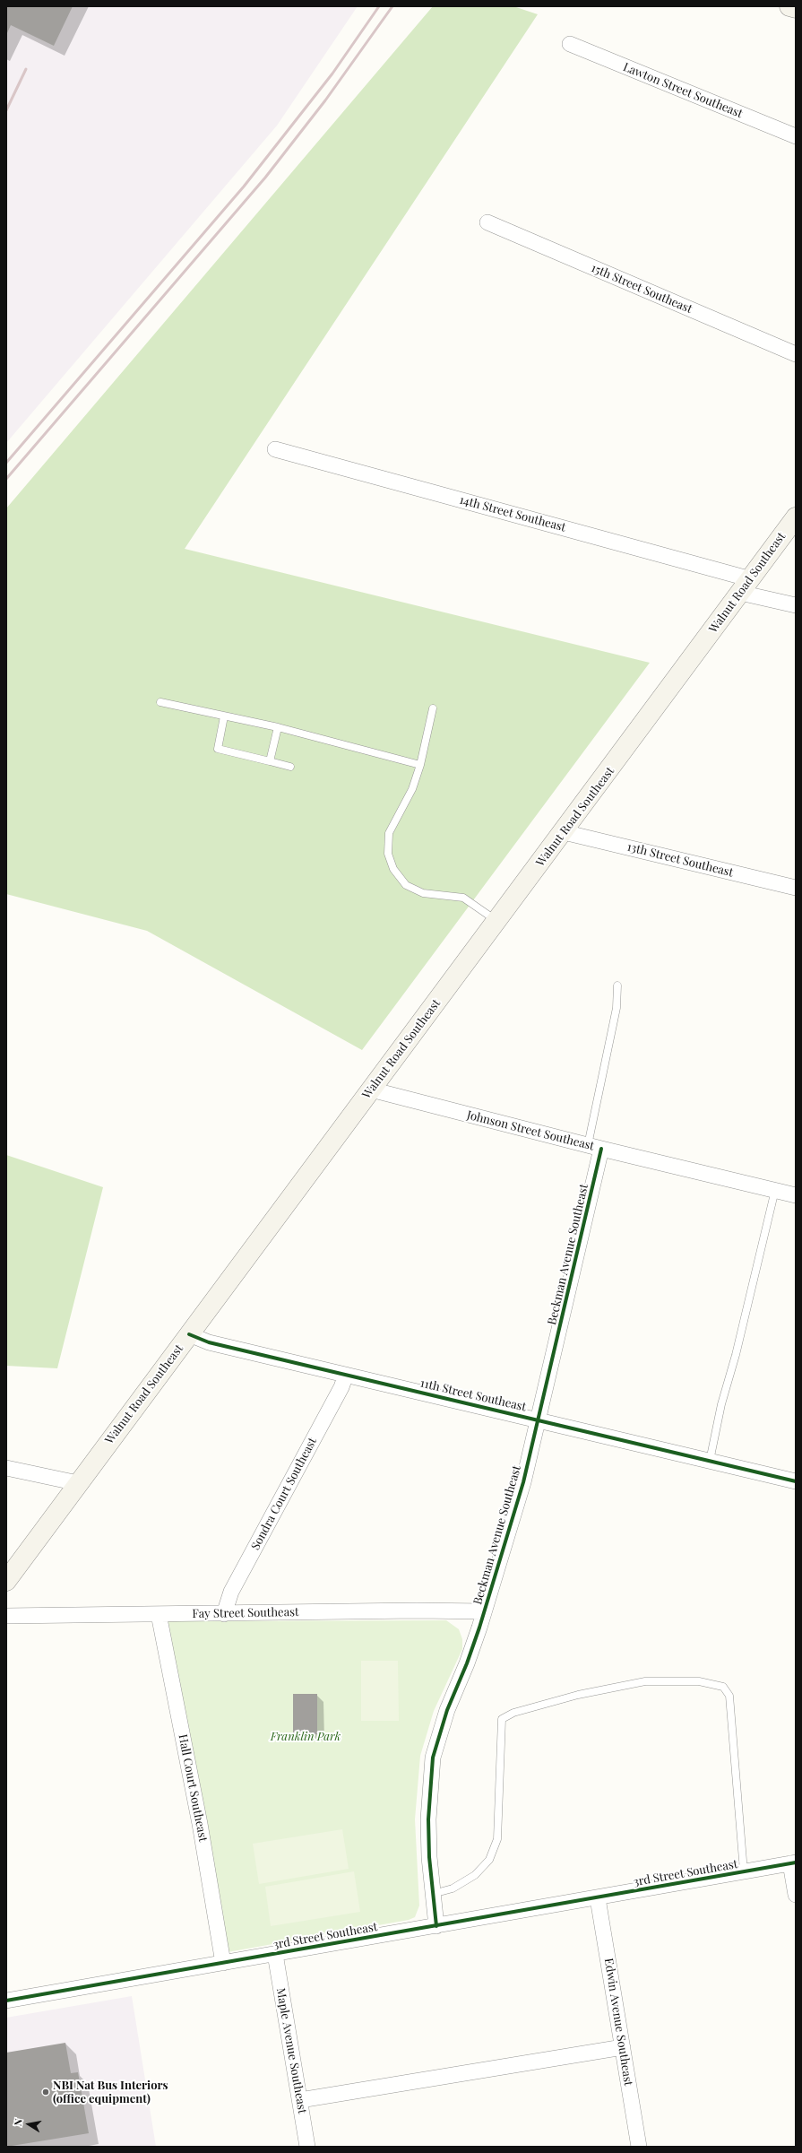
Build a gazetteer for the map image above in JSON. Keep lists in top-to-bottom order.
{
  "streets": {
    "main road": ["Walnut Road Southeast"],
    "street": [
      "Lawton Street Southeast",
      "15th Street Southeast",
      "14th Street Southeast",
      "13th Street Southeast",
      "Johnson Street Southeast",
      "Beckman Avenue Southeast",
      "11th Street Southeast",
      "Sondra Court Southeast",
      "Fay Street Southeast",
      "Hall Court Southeast",
      "3rd Street Southeast",
      "Edwin Avenue Southeast",
      "Maple Avenue Southeast"
    ]
  },
  "crossings": [
    ["14th Street Southeast", "Walnut Road Southeast"],
    ["Walnut Road Southeast", "13th Street Southeast"],
    ["Walnut Road Southeast", "Johnson Street Southeast"],
    ["Walnut Road Southeast", "11th Street Southeast"],
    ["Johnson Street Southeast", "Beckman Avenue Southeast"],
    ["Beckman Avenue Southeast", "11th Street Southeast"],
    ["Beckman Avenue Southeast", "Fay Street Southeast"],
    ["Beckman Avenue Southeast", "3rd Street Southeast"],
    ["11th Street Southeast", "Sondra Court Southeast"],
    ["Sondra Court Southeast", "Fay Street Southeast"],
    ["Fay Street Southeast", "Hall Court Southeast"],
    ["Hall Court Southeast", "3rd Street Southeast"],
    ["3rd Street Southeast", "Edwin Avenue Southeast"],
    ["3rd Street Southeast", "Maple Avenue Southeast"]
  ],
  "parks": ["Franklin Park"],
  "places": ["NBI Nat Bus Interiors (office equipment)"],
  "north": "left"
}
